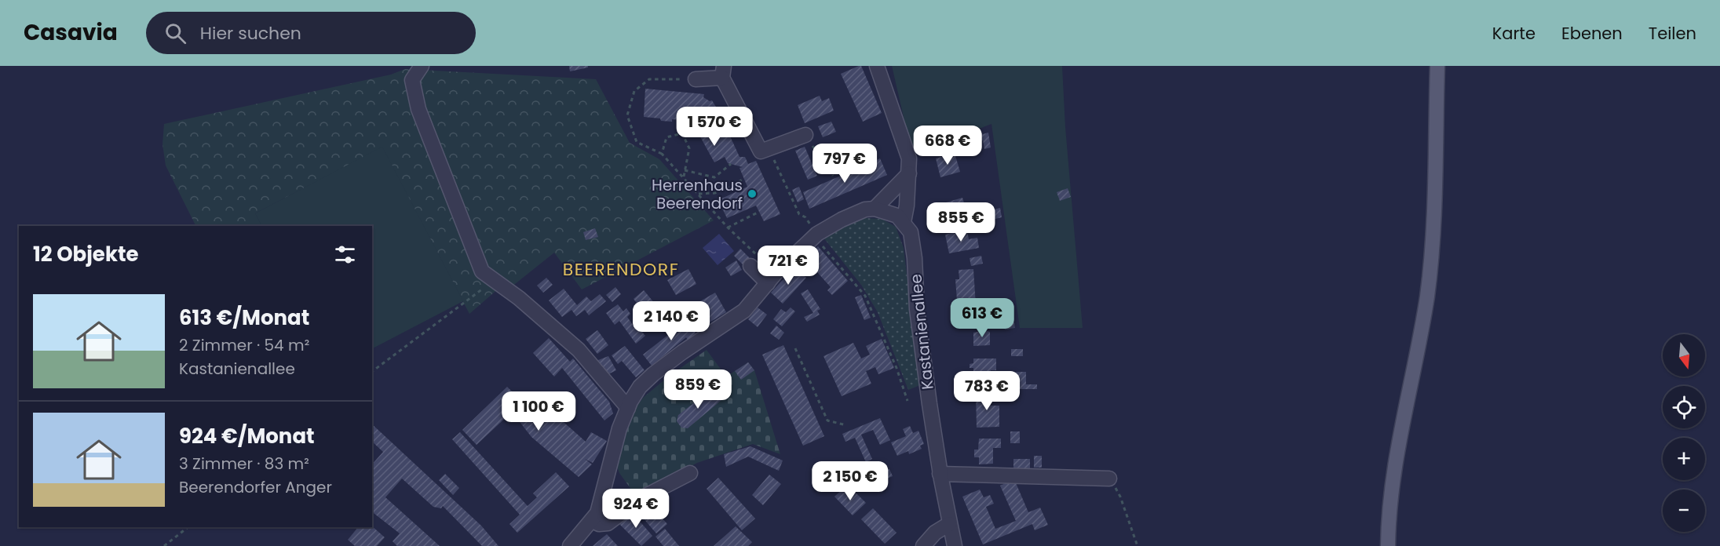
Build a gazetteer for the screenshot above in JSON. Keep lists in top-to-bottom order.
{
  "streets": {
    "street": ["Kastanienallee"]
  },
  "districts": ["BEERENDORF"],
  "places": ["Herrenhaus Beerendorf"],
  "north": "bottom",
  "page": {
    "header": "Casavia",
    "search": "Hier suchen",
    "nav": ["Karte", "Ebenen", "Teilen"],
    "price": [
      "1 570 €",
      "668 €",
      "797 €",
      "855 €",
      "721 €",
      "613 €",
      "2 140 €",
      "859 €",
      "783 €",
      "1 100 €",
      "2 150 €",
      "924 €"
    ],
    "heading": "12 Objekte",
    "list": [
      {
        "name": "613 €/Monat",
        "note": "2 Zimmer · 54 m² · Kastanienallee"
      },
      {
        "name": "924 €/Monat",
        "note": "3 Zimmer · 83 m² · Beerendorfer Anger"
      }
    ],
    "map_buttons": ["+", "−"]
  }
}
